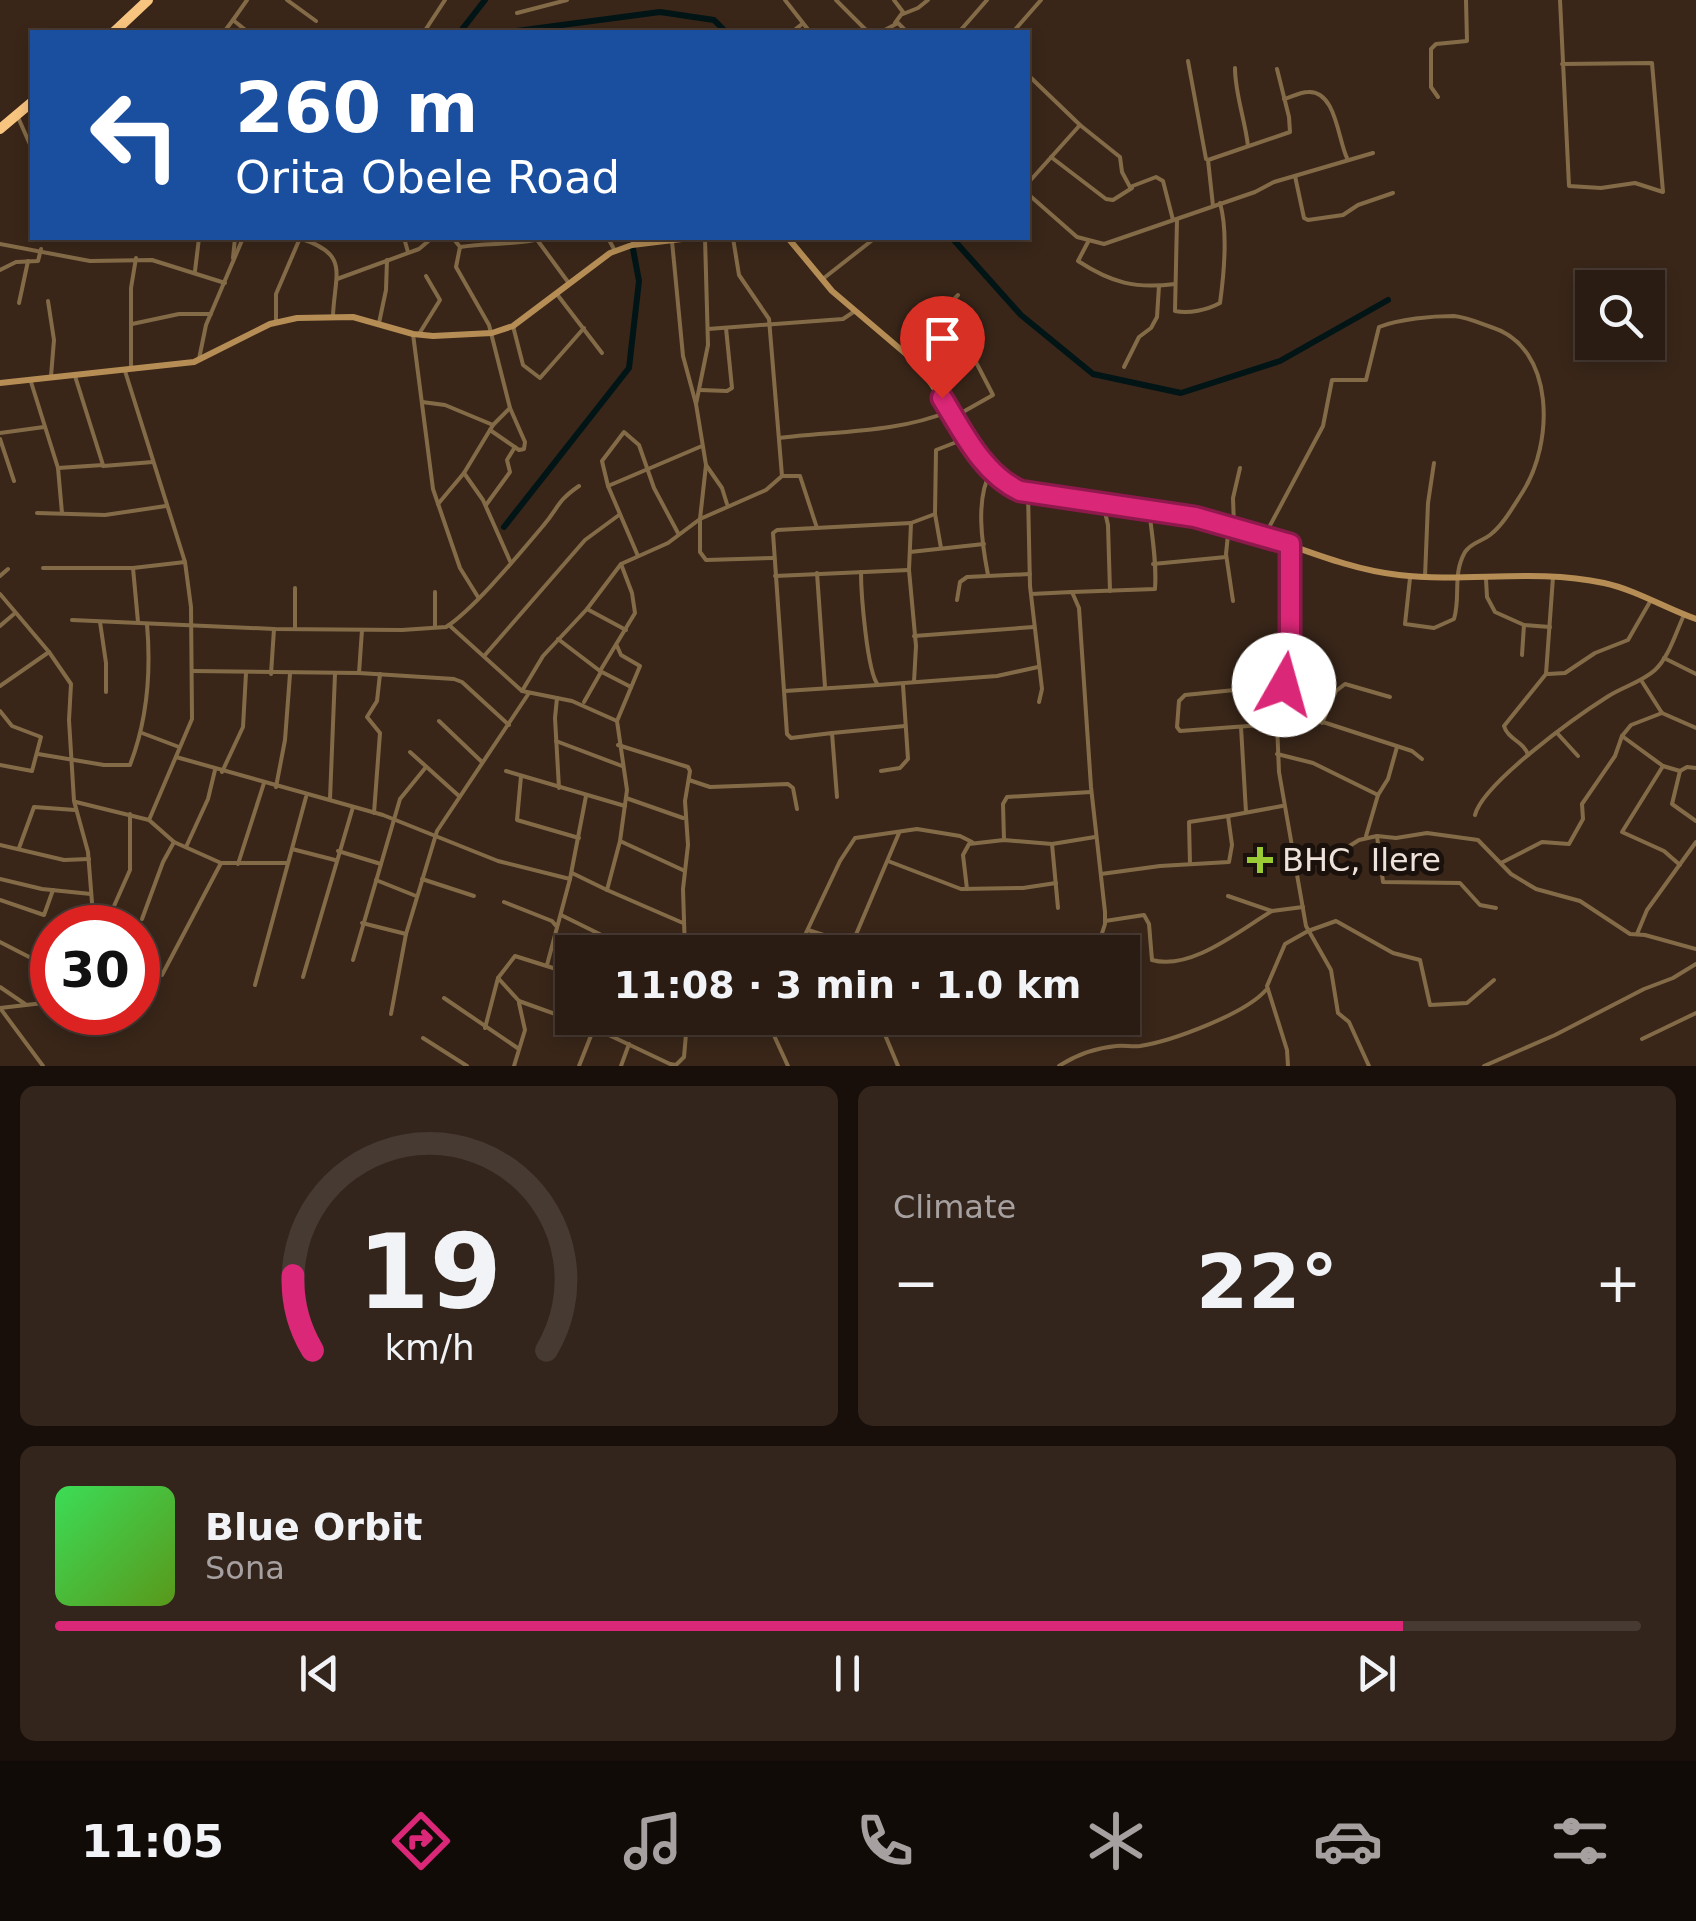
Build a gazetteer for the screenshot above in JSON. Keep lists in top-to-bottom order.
{
  "places": {
    "health": ["BHC, Ilere"]
  },
  "page": {
    "turn": ["260 m", "Orita Obele Road"],
    "limit": "30",
    "trip": "11:08 · 3 min · 1.0 km",
    "tile": "Climate",
    "heat": ["−", "22°", "+"],
    "song": ["Blue Orbit", "Sona"],
    "tabs": "11:05",
    "gauge": ["19", "km/h"]
  }
}
